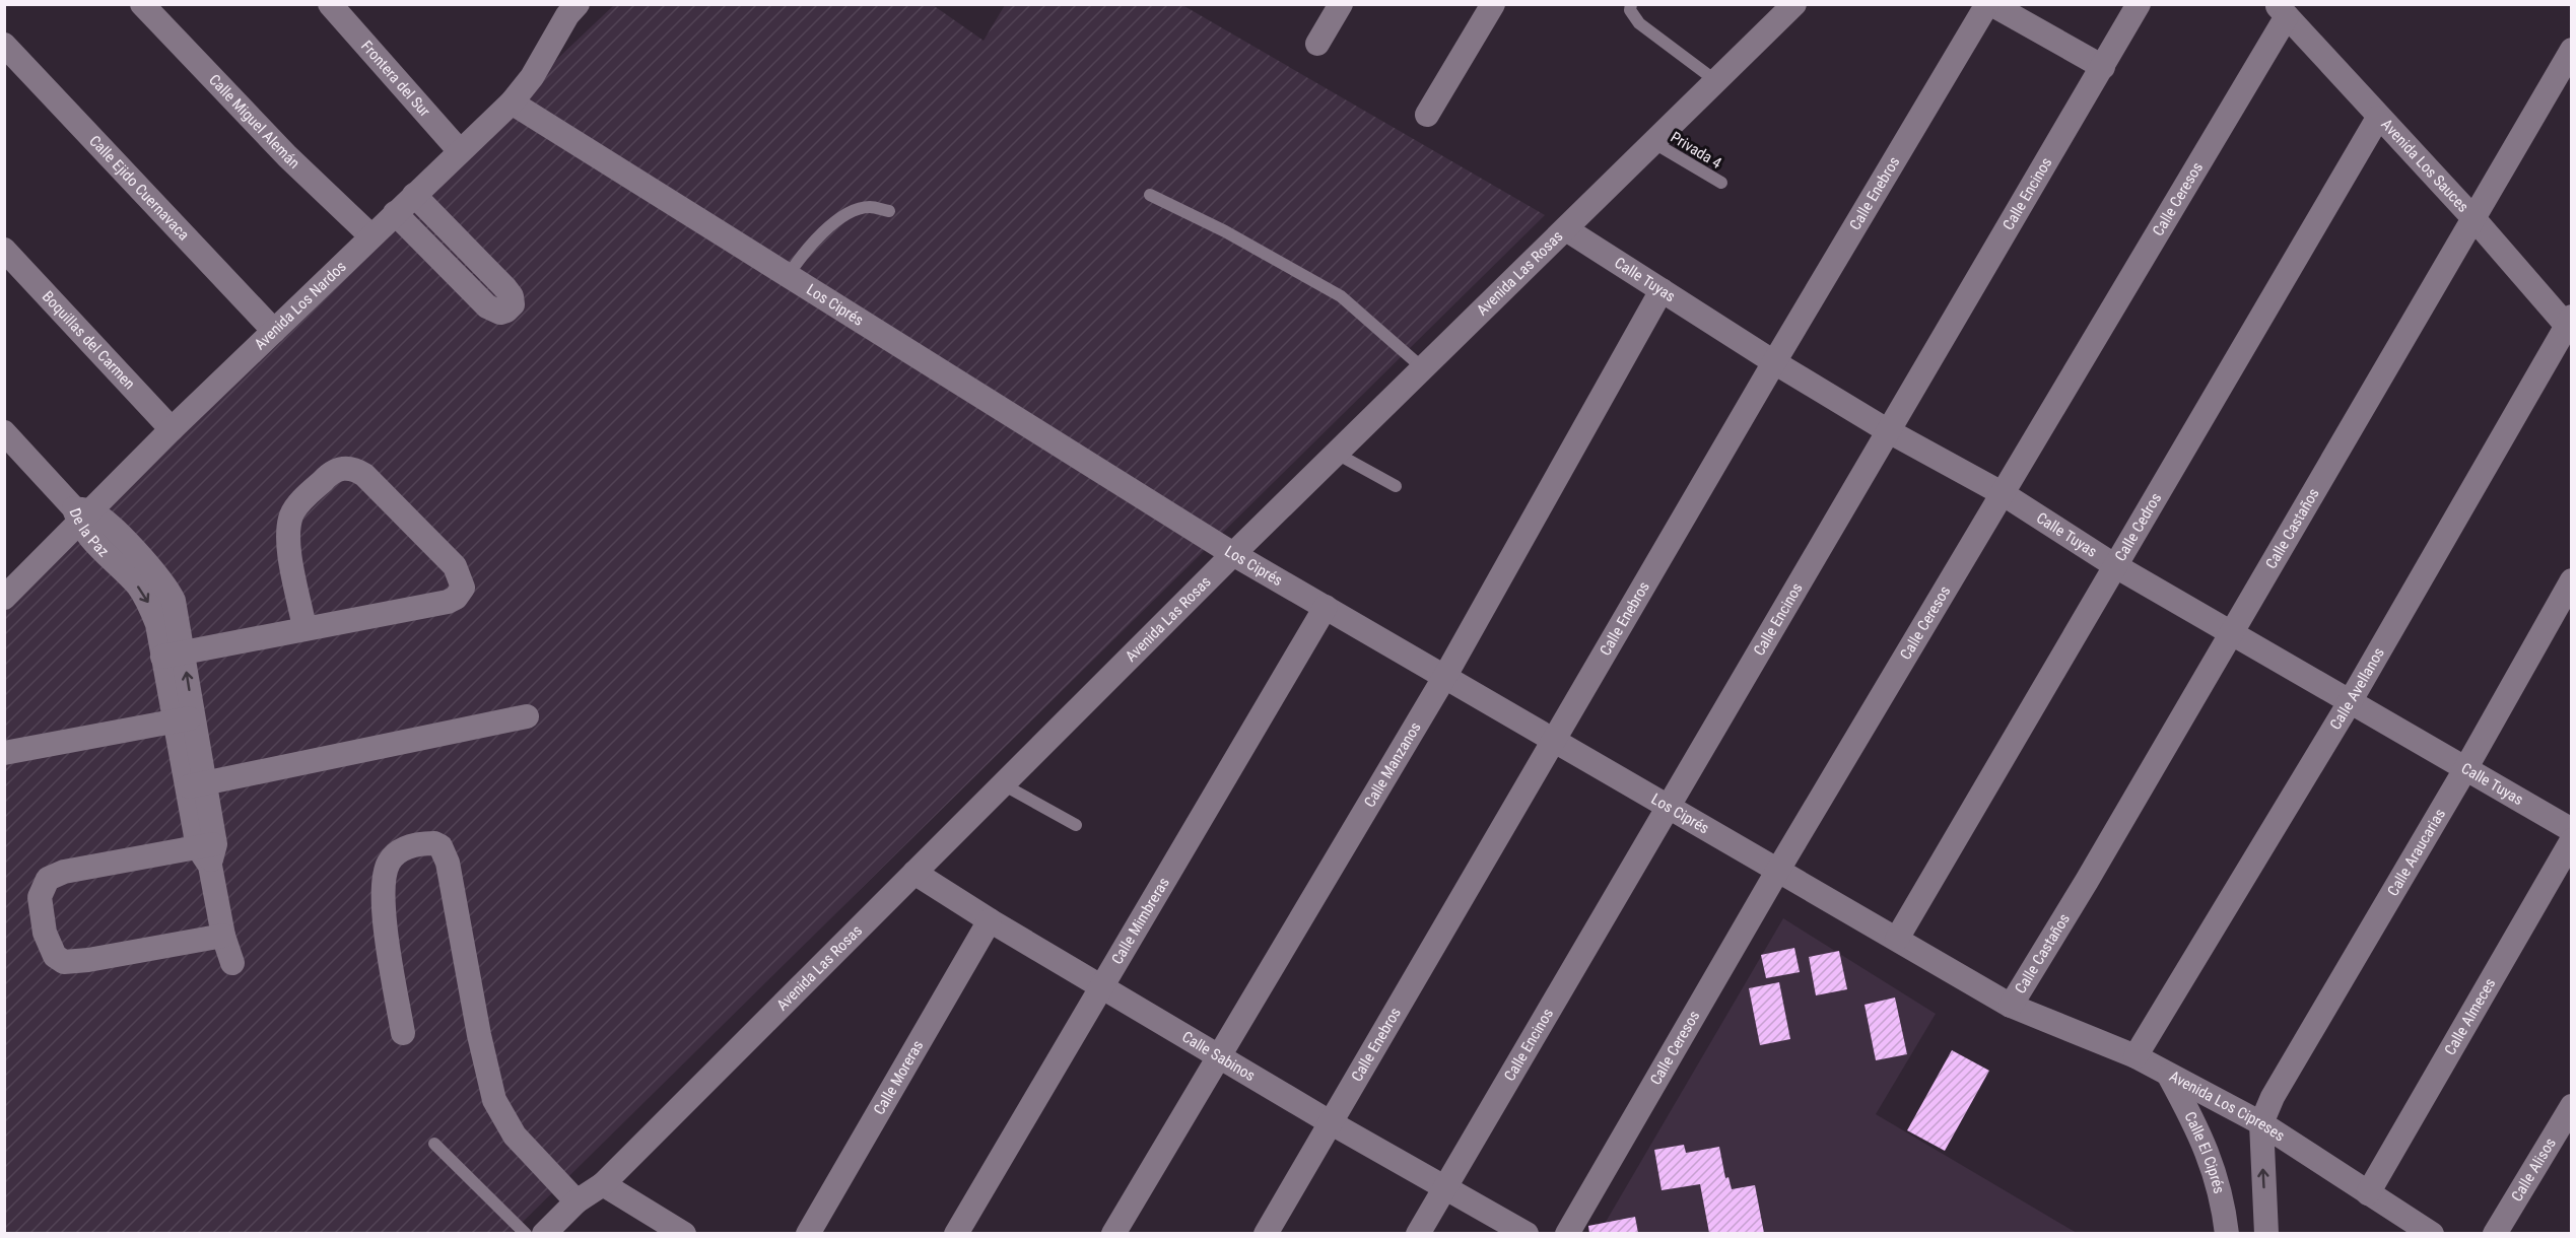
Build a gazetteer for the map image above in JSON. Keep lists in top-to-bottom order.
{
  "streets": {
    "street": [
      "Frontera del Sur",
      "Calle Miguel Alemán",
      "Avenida Los Sauces",
      "Calle Ejido Cuernavaca",
      "Calle Enebros",
      "Calle Encinos",
      "Calle Ceresos",
      "Avenida Las Rosas",
      "Calle Tuyas",
      "Avenida Los Nardos",
      "Los Ciprés",
      "Boquillas del Carmen",
      "Calle Cedros",
      "Calle Castaños",
      "De la Paz",
      "Calle Avellanos",
      "Calle Manzanos",
      "Calle Araucarias",
      "Calle Mimbreras",
      "Calle Almeces",
      "Calle Sabinos",
      "Calle Moreras",
      "Avenida Los Cipreses",
      "Calle El Ciprés",
      "Calle Alisos"
    ],
    "lane": ["Privada 4"]
  },
  "crossings": [
    ["Frontera del Sur", "Avenida Los Nardos"],
    ["Calle Miguel Alemán", "Avenida Los Nardos"],
    ["Privada 4", "Avenida Las Rosas"],
    ["Avenida Los Sauces", "Calle Ceresos"],
    ["Avenida Los Sauces", "Calle Cedros"],
    ["Avenida Los Sauces", "Calle Castaños"],
    ["Avenida Los Sauces", "Calle Avellanos"],
    ["Calle Ejido Cuernavaca", "Avenida Los Nardos"],
    ["Calle Enebros", "Calle Tuyas"],
    ["Calle Enebros", "Los Ciprés"],
    ["Calle Enebros", "Calle Sabinos"],
    ["Calle Encinos", "Calle Tuyas"],
    ["Calle Encinos", "Los Ciprés"],
    ["Calle Encinos", "Calle Sabinos"],
    ["Calle Ceresos", "Calle Tuyas"],
    ["Calle Ceresos", "Los Ciprés"],
    ["Avenida Las Rosas", "Calle Tuyas"],
    ["Avenida Las Rosas", "Los Ciprés"],
    ["Avenida Las Rosas", "Calle Sabinos"],
    ["Calle Tuyas", "Calle Cedros"],
    ["Calle Tuyas", "Calle Castaños"],
    ["Calle Tuyas", "Calle Avellanos"],
    ["Calle Tuyas", "Calle Manzanos"],
    ["Calle Tuyas", "Calle Araucarias"],
    ["Avenida Los Nardos", "Los Ciprés"],
    ["Avenida Los Nardos", "Boquillas del Carmen"],
    ["Avenida Los Nardos", "De la Paz"],
    ["Los Ciprés", "Calle Cedros"],
    ["Los Ciprés", "Calle Castaños"],
    ["Los Ciprés", "Calle Manzanos"],
    ["Los Ciprés", "Calle Mimbreras"],
    ["Los Ciprés", "Avenida Los Cipreses"],
    ["Calle Castaños", "Avenida Los Cipreses"],
    ["Calle Avellanos", "Avenida Los Cipreses"],
    ["Calle Manzanos", "Calle Sabinos"],
    ["Calle Araucarias", "Avenida Los Cipreses"],
    ["Calle Mimbreras", "Calle Sabinos"],
    ["Calle Almeces", "Avenida Los Cipreses"],
    ["Calle Sabinos", "Calle Moreras"],
    ["Avenida Los Cipreses", "Calle El Ciprés"]
  ]
}
